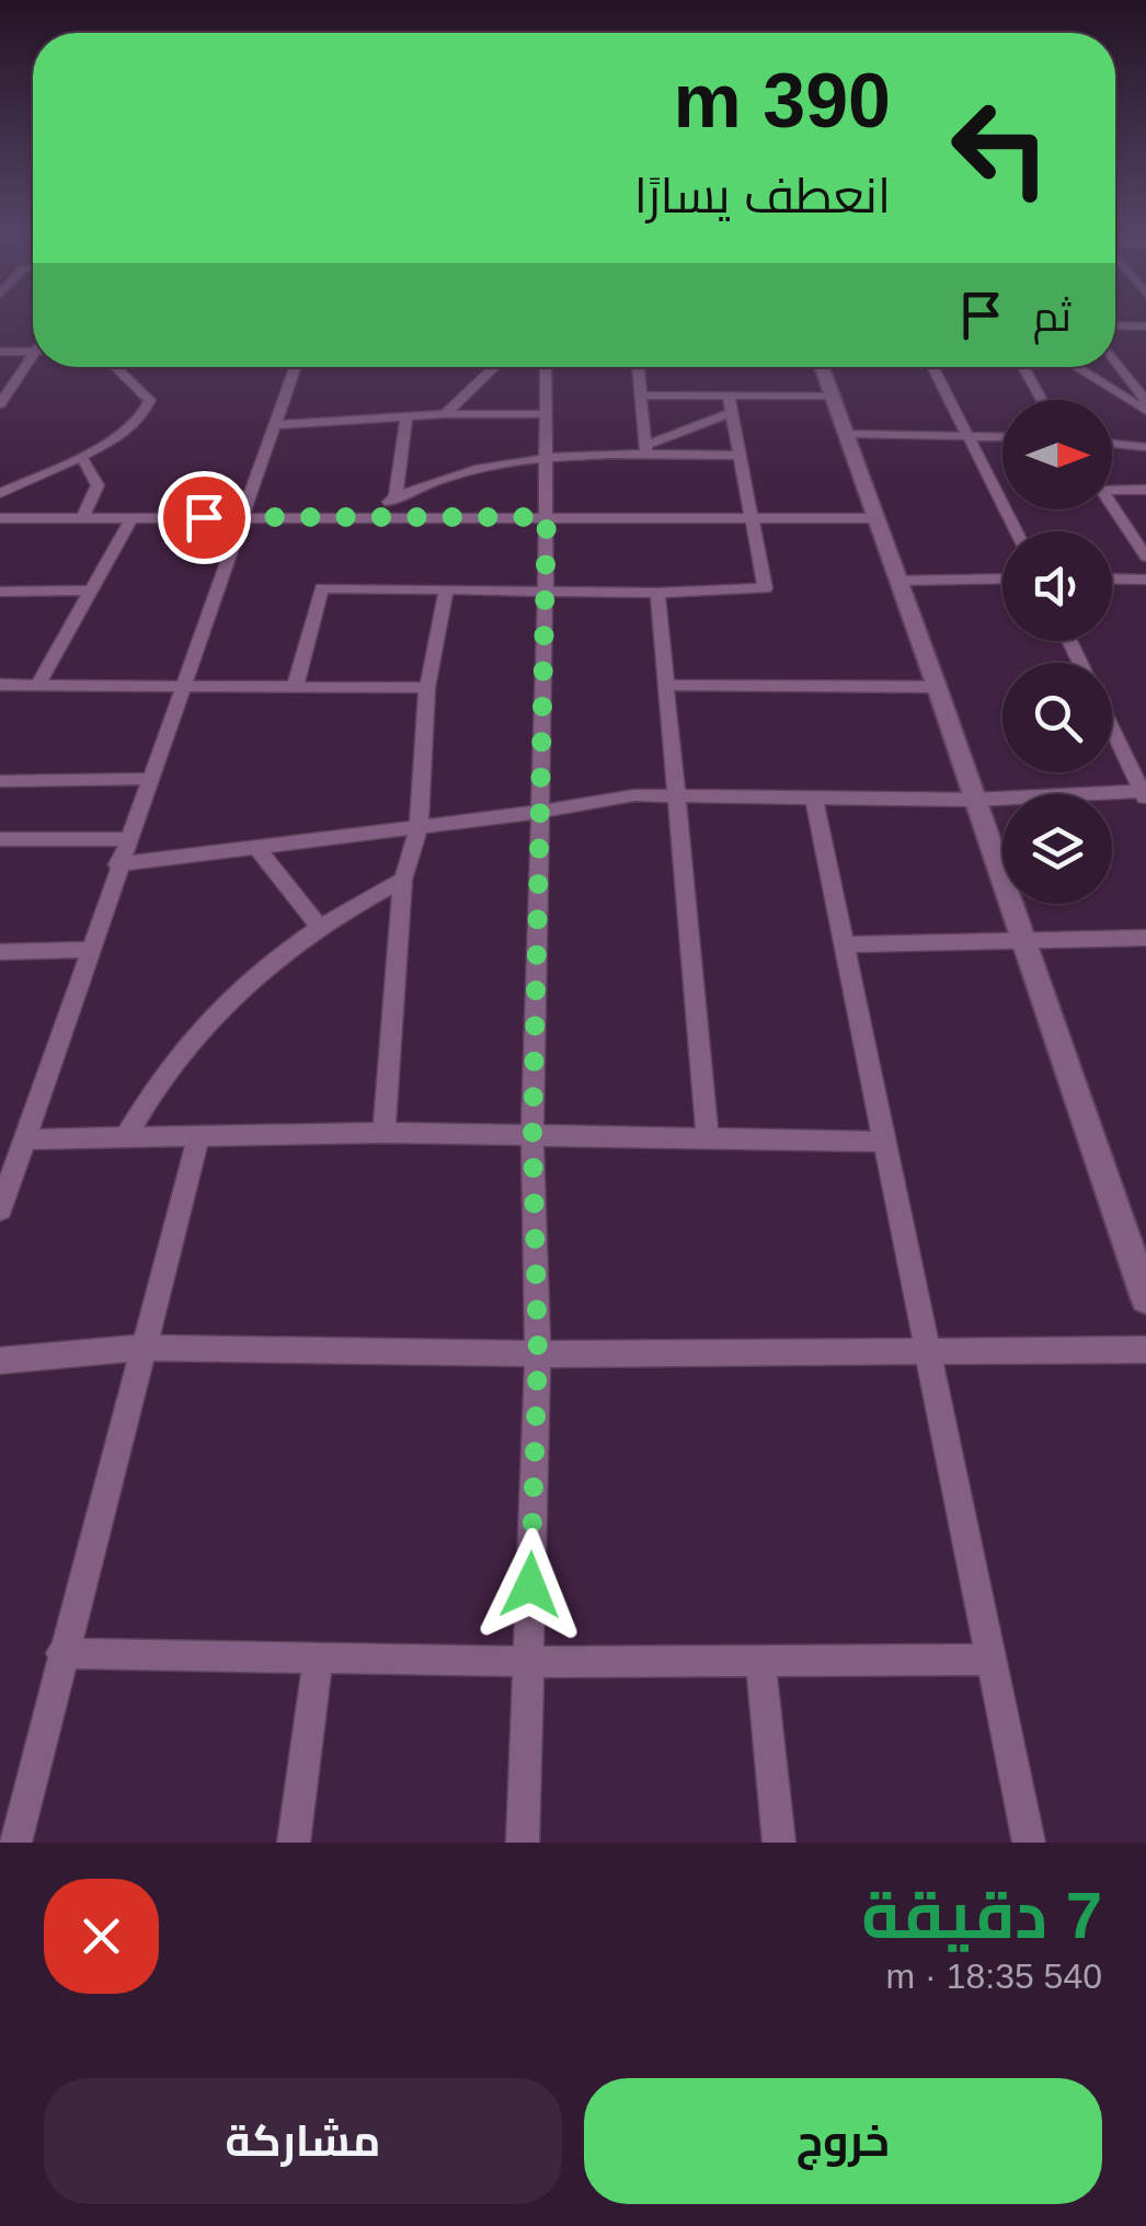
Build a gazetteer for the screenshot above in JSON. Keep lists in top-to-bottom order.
{
  "north": "right",
  "page": {
    "turn": ["390 m", "انعطف يسارًا"],
    "then": "ثم",
    "heading": ["7 دقيقة", "540 m · 18:35"],
    "buttons": ["خروج", "مشاركة"]
  }
}
